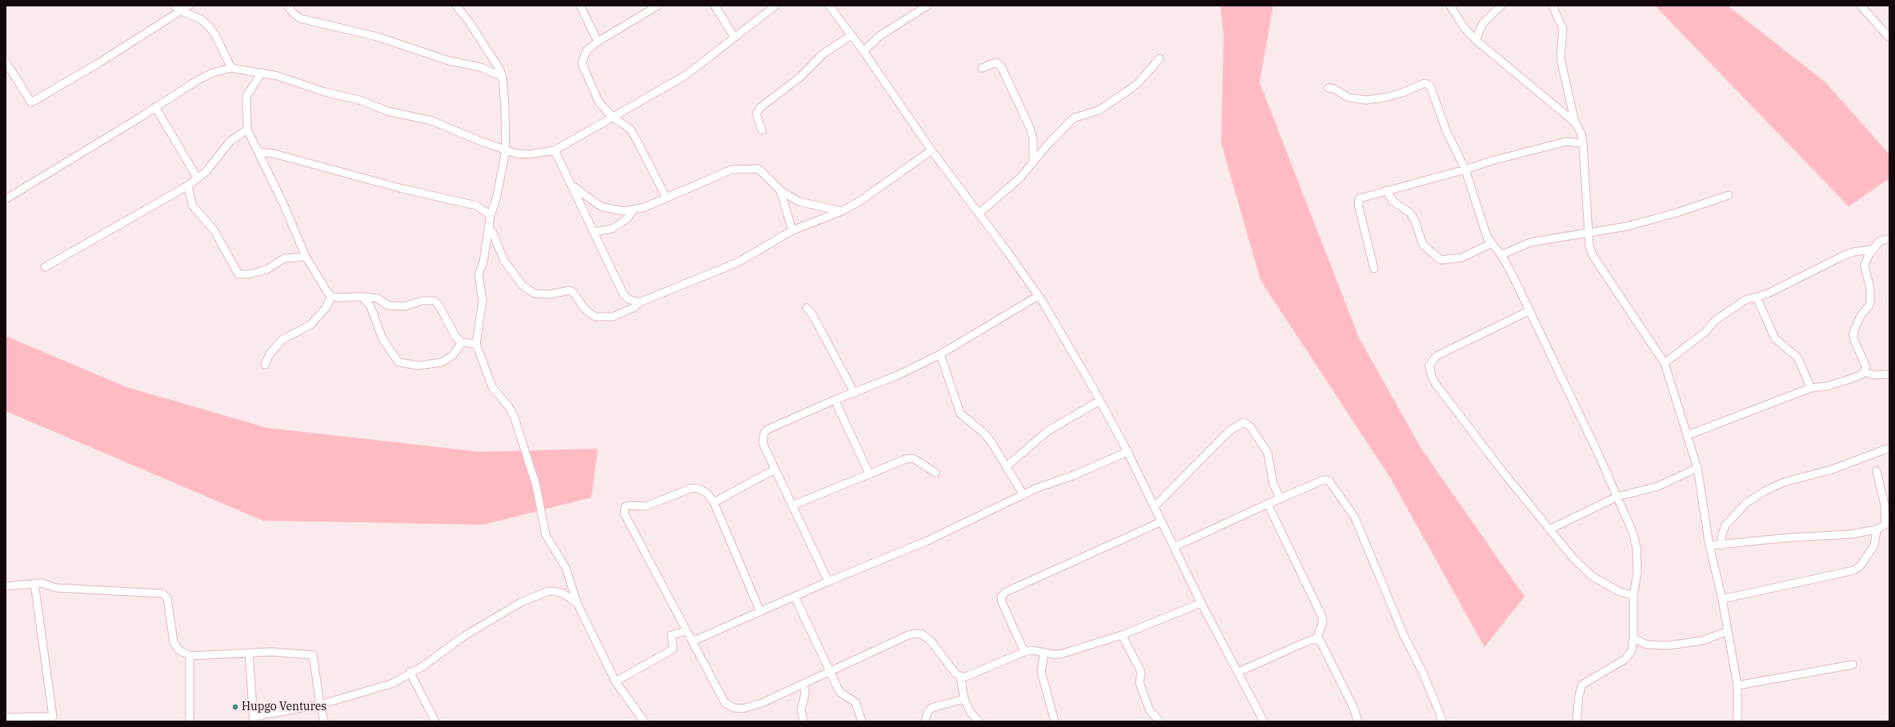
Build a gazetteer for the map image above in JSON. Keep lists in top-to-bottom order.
{
  "places": ["Hupgo Ventures"]
}
